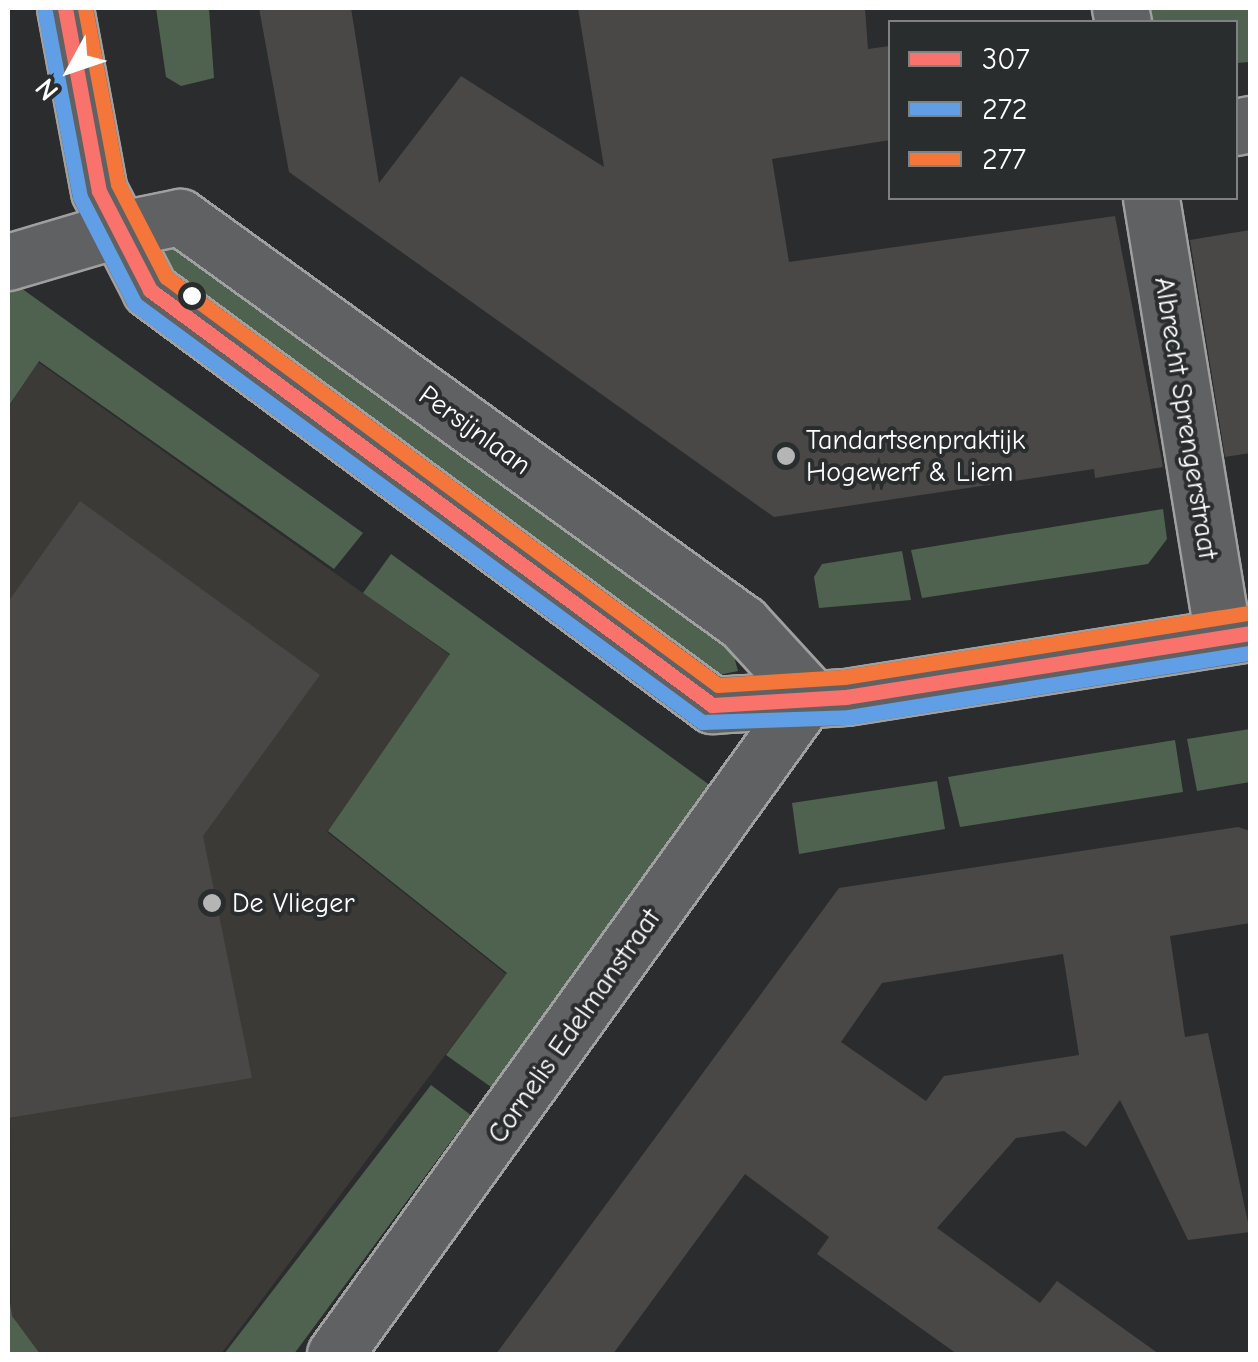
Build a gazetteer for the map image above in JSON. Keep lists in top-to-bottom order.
{
  "streets": {
    "street": ["Albrecht Sprengerstraat", "Persijnlaan", "Cornelis Edelmanstraat"]
  },
  "crossings": [
    ["Persijnlaan", "Cornelis Edelmanstraat"]
  ],
  "places": ["Tandartsenpraktijk Hogewerf & Liem", "De Vlieger"],
  "lines": ["transit line 307", "transit line 277", "transit line 272"],
  "legend": ["307", "272", "277"],
  "north": "bottom left"
}
